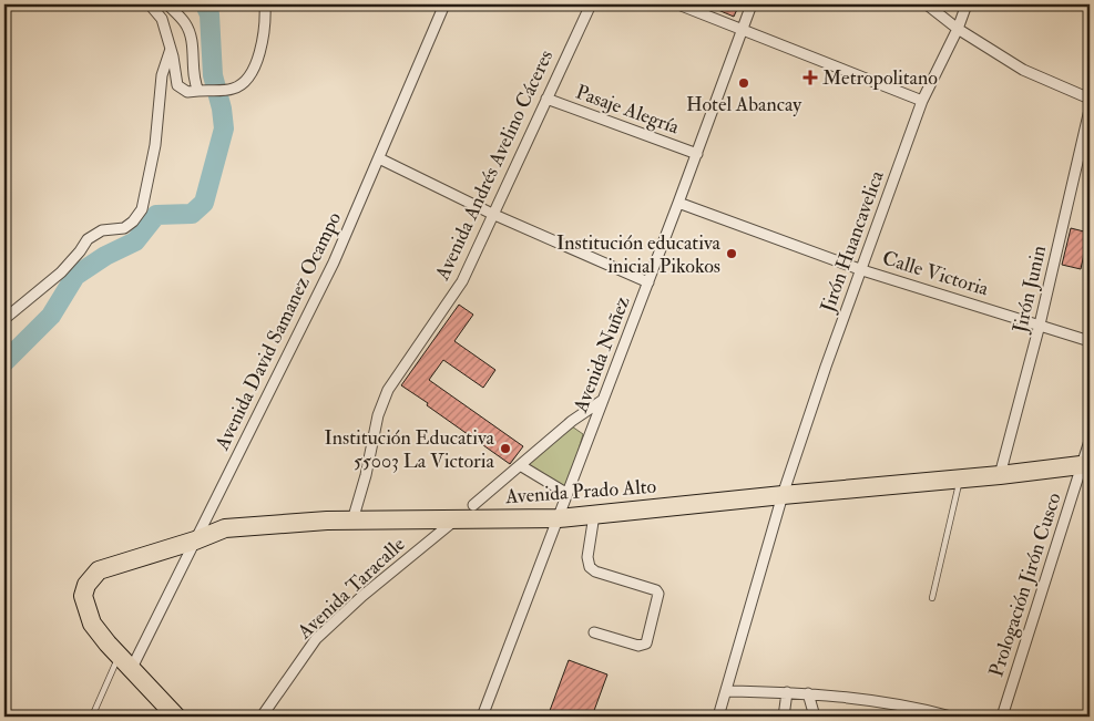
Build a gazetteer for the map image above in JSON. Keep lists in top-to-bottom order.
{
  "streets": {
    "highway": ["Avenida Prado Alto"],
    "street": [
      "Pasaje Alegría",
      "Avenida Andrés Avelino Cáceres",
      "Jirón Huancavelica",
      "Calle Victoria",
      "Jirón Junin",
      "Avenida David Samanez Ocampo",
      "Avenida Nuñez",
      "Prologación Jirón Cusco",
      "Avenida Taracalle"
    ]
  },
  "crossings": [
    ["Pasaje Alegría", "Avenida Andrés Avelino Cáceres"],
    ["Pasaje Alegría", "Avenida Nuñez"],
    ["Avenida Andrés Avelino Cáceres", "Avenida Prado Alto"],
    ["Jirón Huancavelica", "Calle Victoria"],
    ["Jirón Huancavelica", "Avenida Prado Alto"],
    ["Calle Victoria", "Jirón Junin"],
    ["Calle Victoria", "Avenida Nuñez"],
    ["Jirón Junin", "Avenida Prado Alto"],
    ["Avenida David Samanez Ocampo", "Avenida Prado Alto"],
    ["Avenida Nuñez", "Avenida Prado Alto"],
    ["Avenida Prado Alto", "Prologación Jirón Cusco"],
    ["Avenida Prado Alto", "Avenida Taracalle"]
  ],
  "places": {
    "health": ["Metropolitano"],
    "other": ["Hotel Abancay", "Institución educativa inicial Pikokos", "Institución Educativa 55003 La Victoria"]
  }
}
